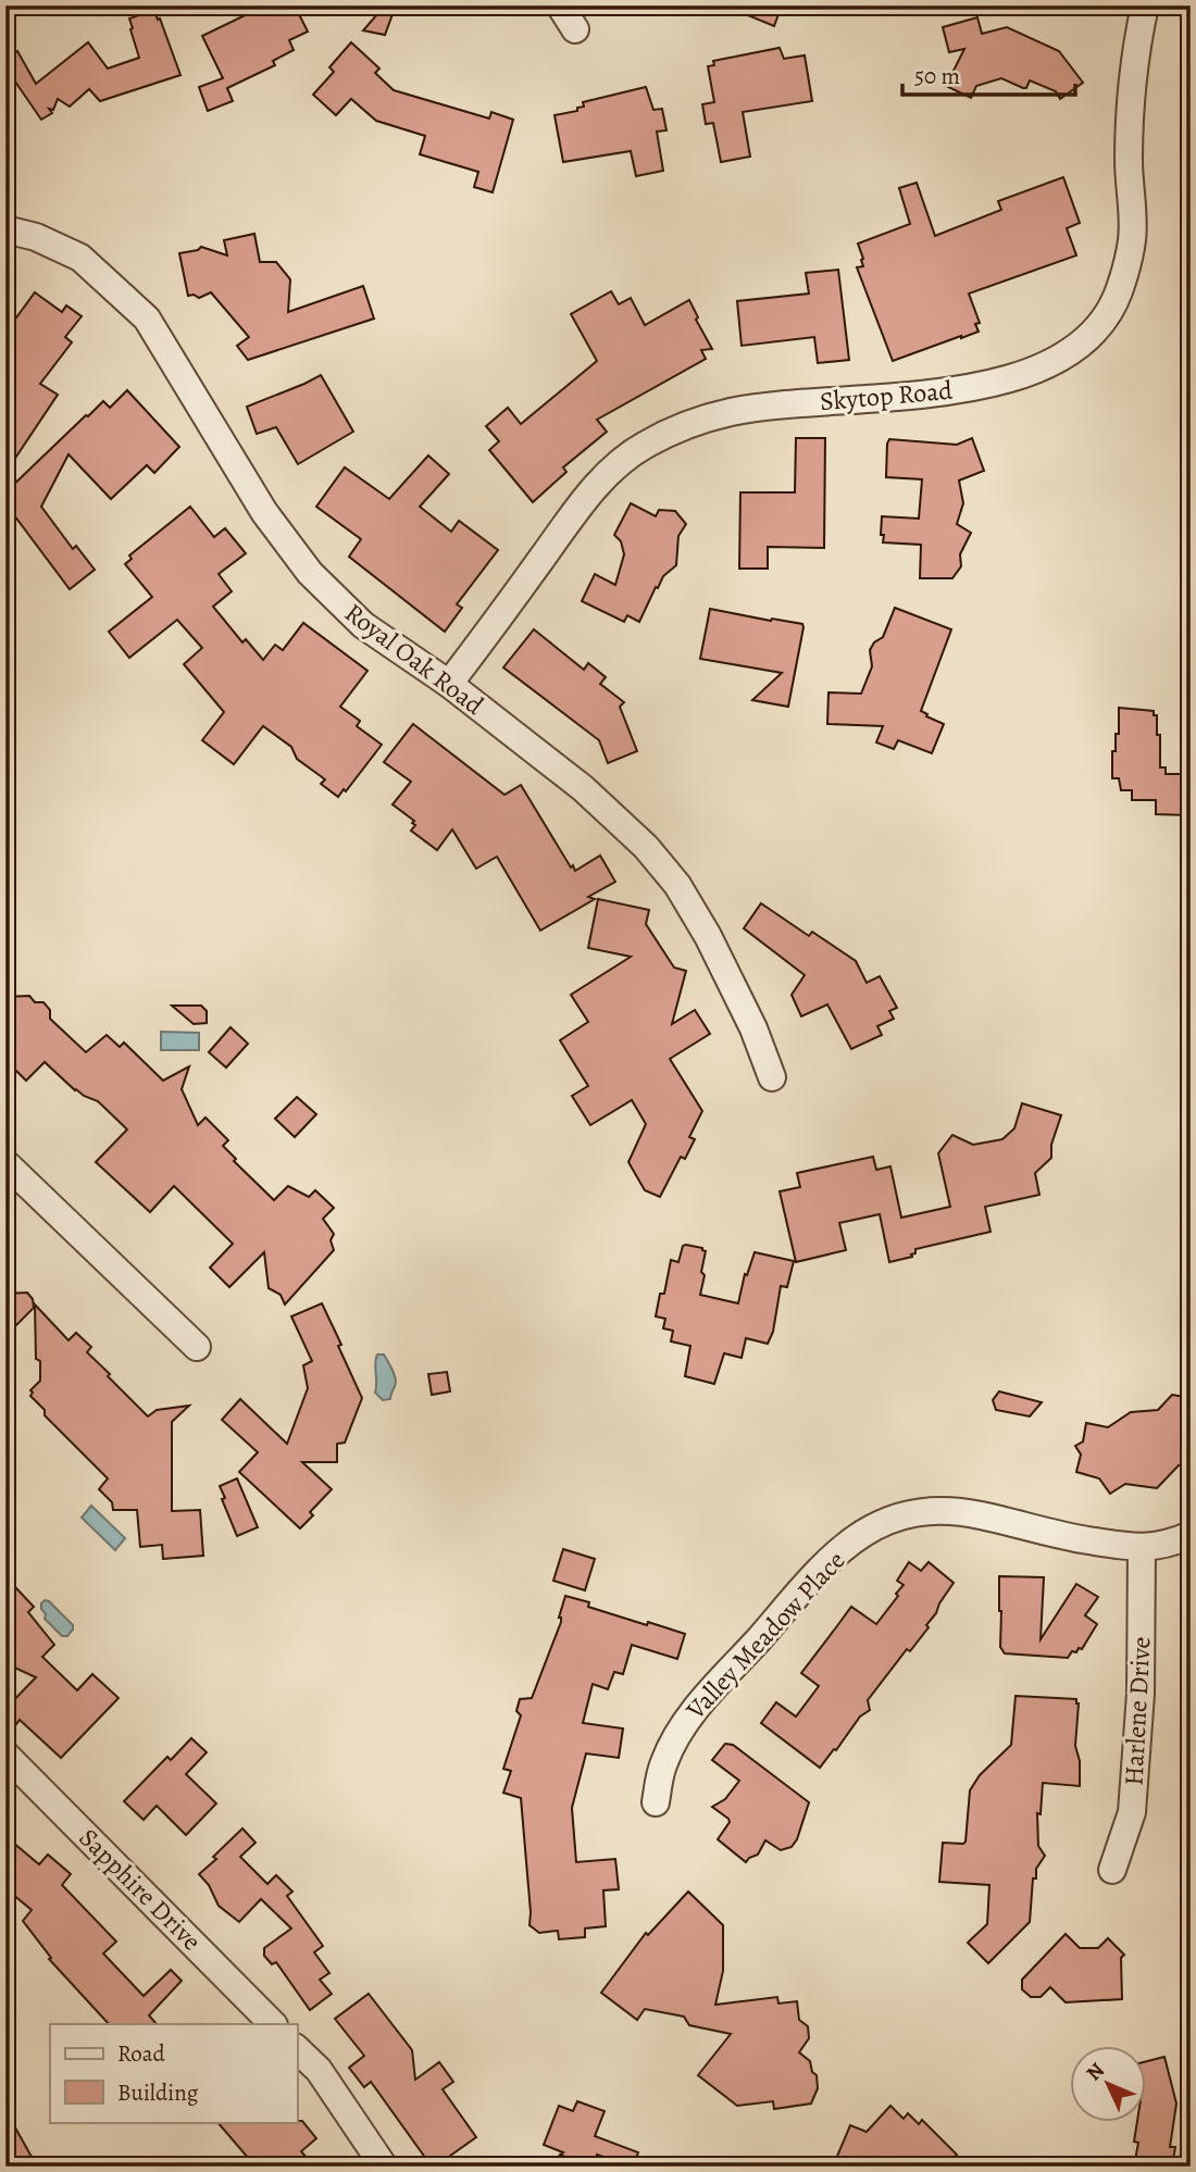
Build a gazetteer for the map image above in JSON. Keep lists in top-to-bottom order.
{
  "streets": {
    "street": [
      "Skytop Road",
      "Royal Oak Road",
      "Valley Meadow Place",
      "Harlene Drive",
      "Sapphire Drive"
    ]
  },
  "crossings": [
    ["Skytop Road", "Royal Oak Road"],
    ["Valley Meadow Place", "Harlene Drive"]
  ],
  "legend": ["Road", "Building"],
  "scale_bar": "50 m",
  "north": "top left"
}
